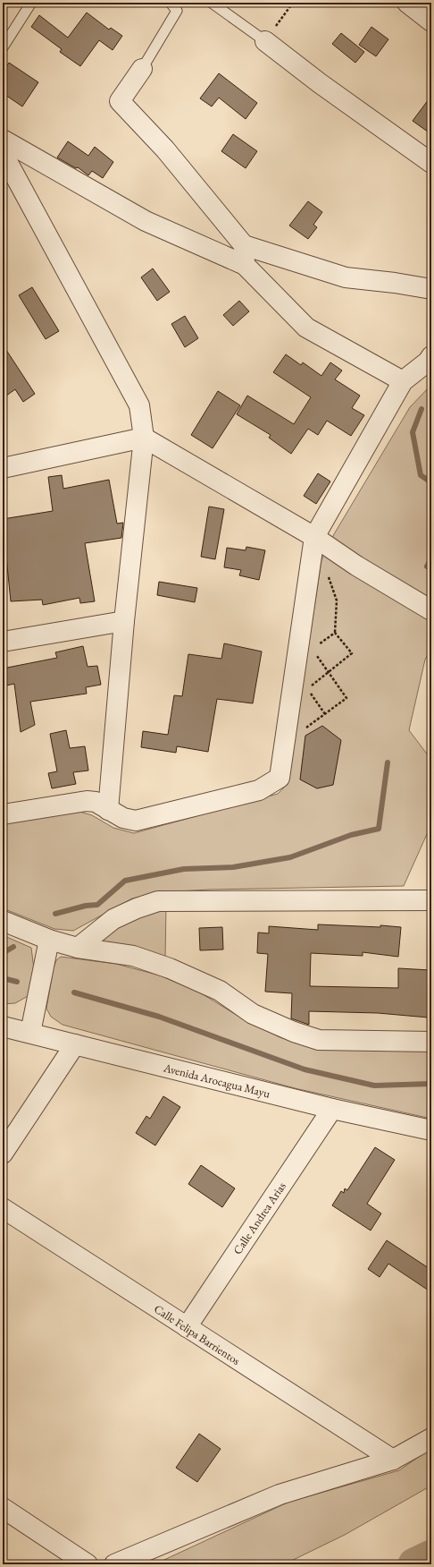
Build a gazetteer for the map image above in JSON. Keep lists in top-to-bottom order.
{
  "streets": {
    "street": ["Avenida Arocagua Mayu", "Calle Andrea Arias", "Calle Felipa Barrientos"]
  },
  "crossings": [
    ["Avenida Arocagua Mayu", "Calle Andrea Arias"],
    ["Calle Andrea Arias", "Calle Felipa Barrientos"]
  ]
}
